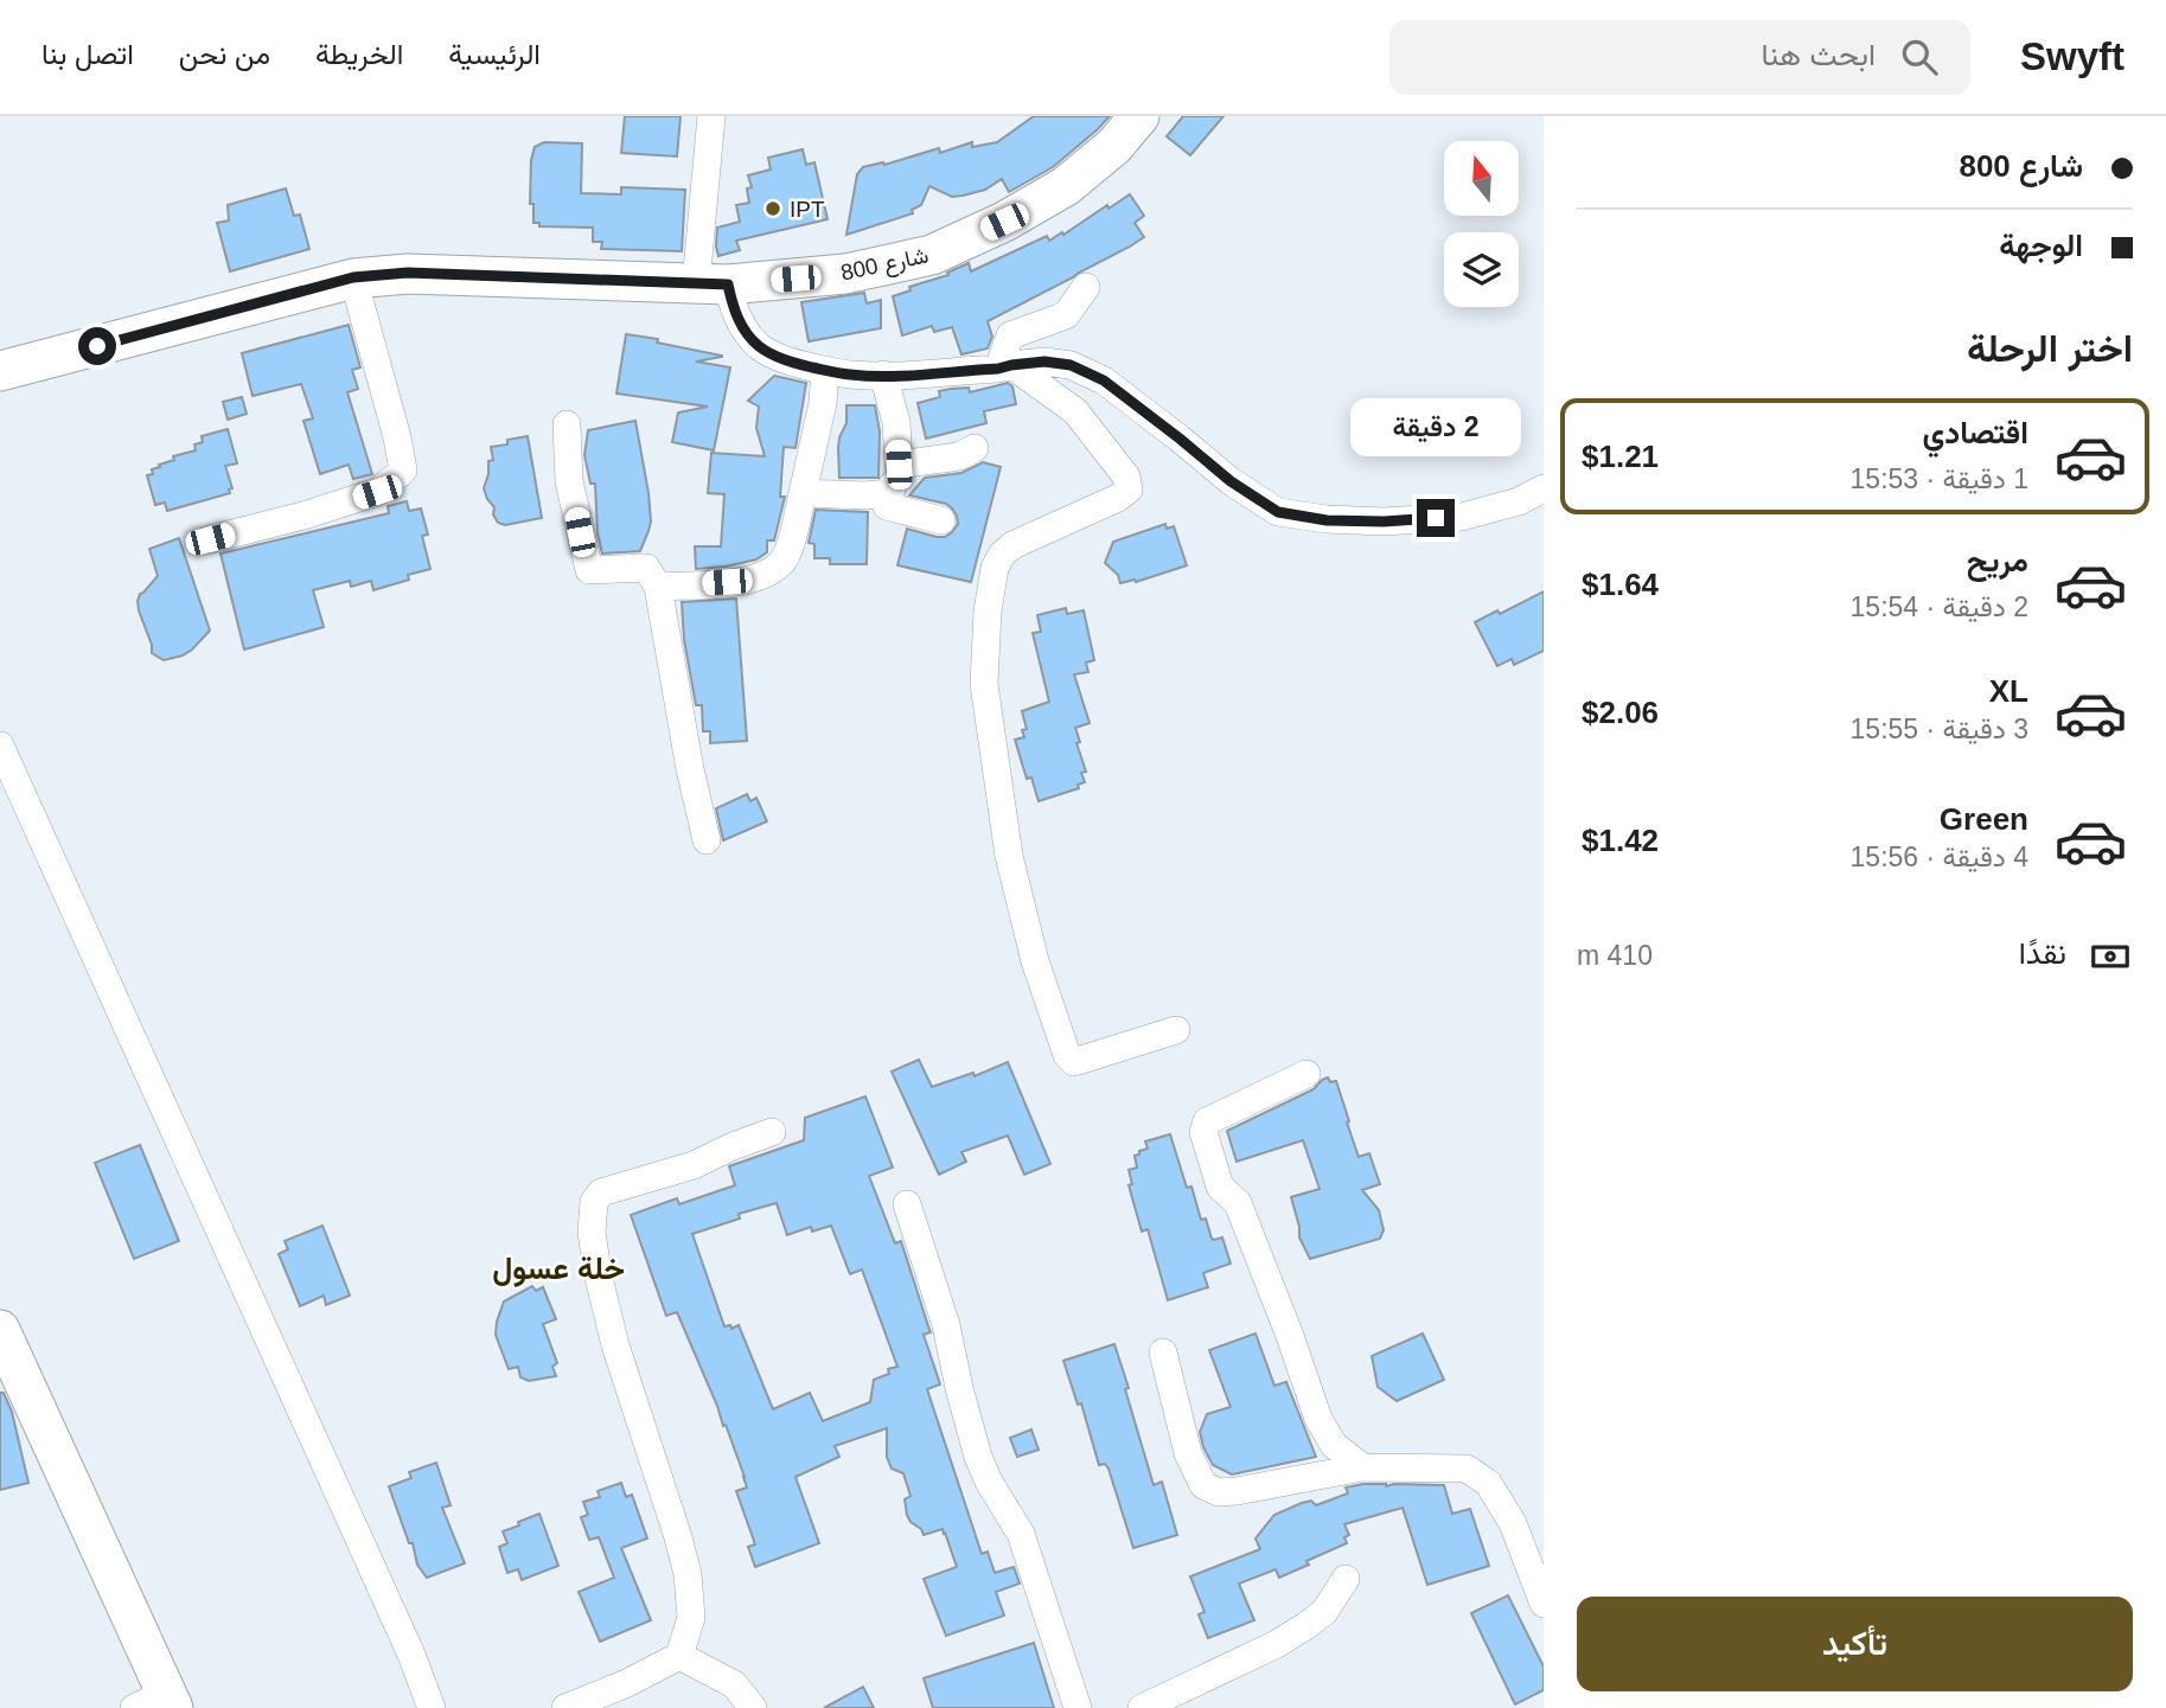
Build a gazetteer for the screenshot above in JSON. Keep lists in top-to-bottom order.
{
  "streets": {
    "main road": ["شارع 800"]
  },
  "districts": ["خلة عسول"],
  "places": ["IPT"],
  "north": "top",
  "page": {
    "header": "Swyft",
    "search": "ابحث هنا",
    "nav": [
      "الرئيسية",
      "الخريطة",
      "من نحن",
      "اتصل بنا"
    ],
    "banner": ["شارع 800", "الوجهة"],
    "heading": "اختر الرحلة",
    "list": [
      {
        "name": "اقتصادي",
        "note": "1 دقيقة · 15:53",
        "value": "$1.21"
      },
      {
        "name": "مريح",
        "note": "2 دقيقة · 15:54",
        "value": "$1.64"
      },
      {
        "name": "XL",
        "note": "3 دقيقة · 15:55",
        "value": "$2.06"
      },
      {
        "name": "Green",
        "note": "4 دقيقة · 15:56",
        "value": "$1.42"
      }
    ],
    "bubble": "2 دقيقة",
    "pay": ["نقدًا", "410 m"],
    "buttons": "تأكيد"
  }
}
